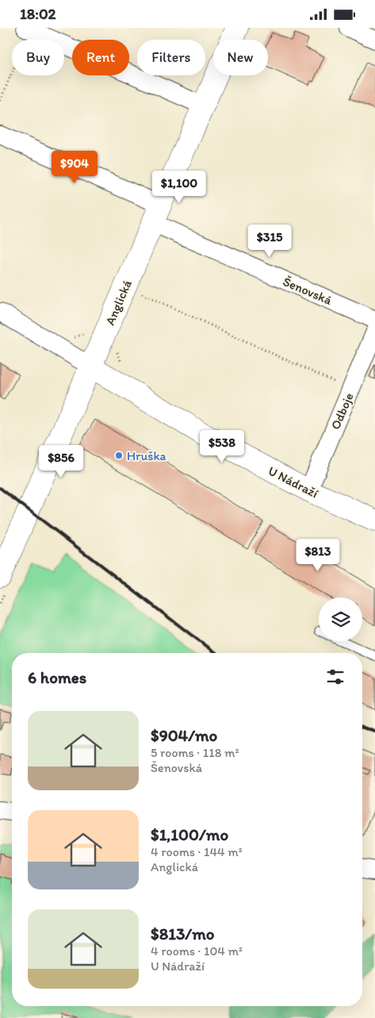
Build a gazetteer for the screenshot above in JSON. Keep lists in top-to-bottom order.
{
  "streets": {
    "street": [
      "Šenovská",
      "Anglická",
      "Odboje",
      "U Nádraží"
    ]
  },
  "crossings": [
    ["Šenovská", "Anglická"],
    ["Anglická", "U Nádraží"],
    ["Odboje", "U Nádraží"]
  ],
  "places": ["Hruška"],
  "page": {
    "status": "18:02",
    "chip": [
      "Buy",
      "Rent",
      "Filters",
      "New"
    ],
    "price": [
      "$904",
      "$1,100",
      "$315",
      "$538",
      "$856",
      "$813"
    ],
    "heading": "6 homes",
    "list": [
      {
        "name": "$904/mo",
        "note": "5 rooms · 118 m² · Šenovská"
      },
      {
        "name": "$1,100/mo",
        "note": "4 rooms · 144 m² · Anglická"
      },
      {
        "name": "$813/mo",
        "note": "4 rooms · 104 m² · U Nádraží"
      }
    ]
  }
}
